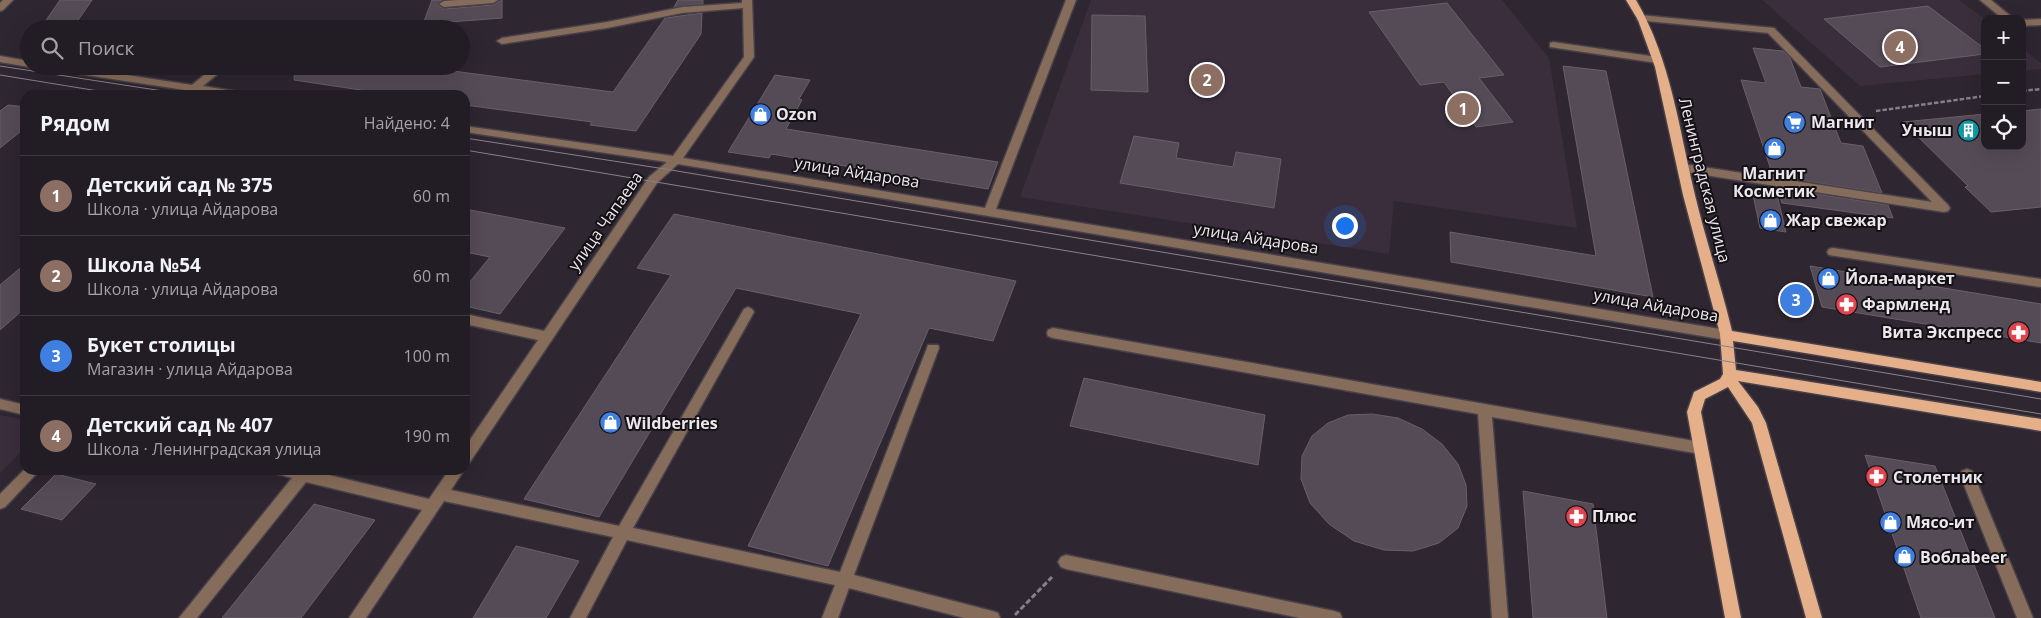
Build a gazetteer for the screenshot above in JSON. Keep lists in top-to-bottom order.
{
  "streets": {
    "main road": ["улица Айдарова", "Ленинградская улица"],
    "street": ["улица Чапаева"]
  },
  "crossings": [
    ["улица Айдарова", "Ленинградская улица"],
    ["улица Айдарова", "улица Чапаева"]
  ],
  "places": {
    "shop": [
      "Ozon",
      "Магнит Косметик",
      "Жар свежар",
      "Йола-маркет",
      "Wildberries",
      "Мясо-ит",
      "Воблаbeer"
    ],
    "supermarket": ["Магнит"],
    "building": ["Уныш"],
    "pharmacy": [
      "Фармленд",
      "Вита Экспресс",
      "Столетник",
      "Плюс"
    ]
  },
  "page": {
    "map_buttons": ["+", "−"],
    "search": "Поиск",
    "pins": [
      "4",
      "2",
      "1",
      "3"
    ],
    "heading": ["Рядом", "Найдено: 4"],
    "list": [
      {
        "mark": "1",
        "name": "Детский сад № 375",
        "note": "Школа · улица Айдарова",
        "value": "60 m"
      },
      {
        "mark": "2",
        "name": "Школа №54",
        "note": "Школа · улица Айдарова",
        "value": "60 m"
      },
      {
        "mark": "3",
        "name": "Букет столицы",
        "note": "Магазин · улица Айдарова",
        "value": "100 m"
      },
      {
        "mark": "4",
        "name": "Детский сад № 407",
        "note": "Школа · Ленинградская улица",
        "value": "190 m"
      }
    ]
  }
}
